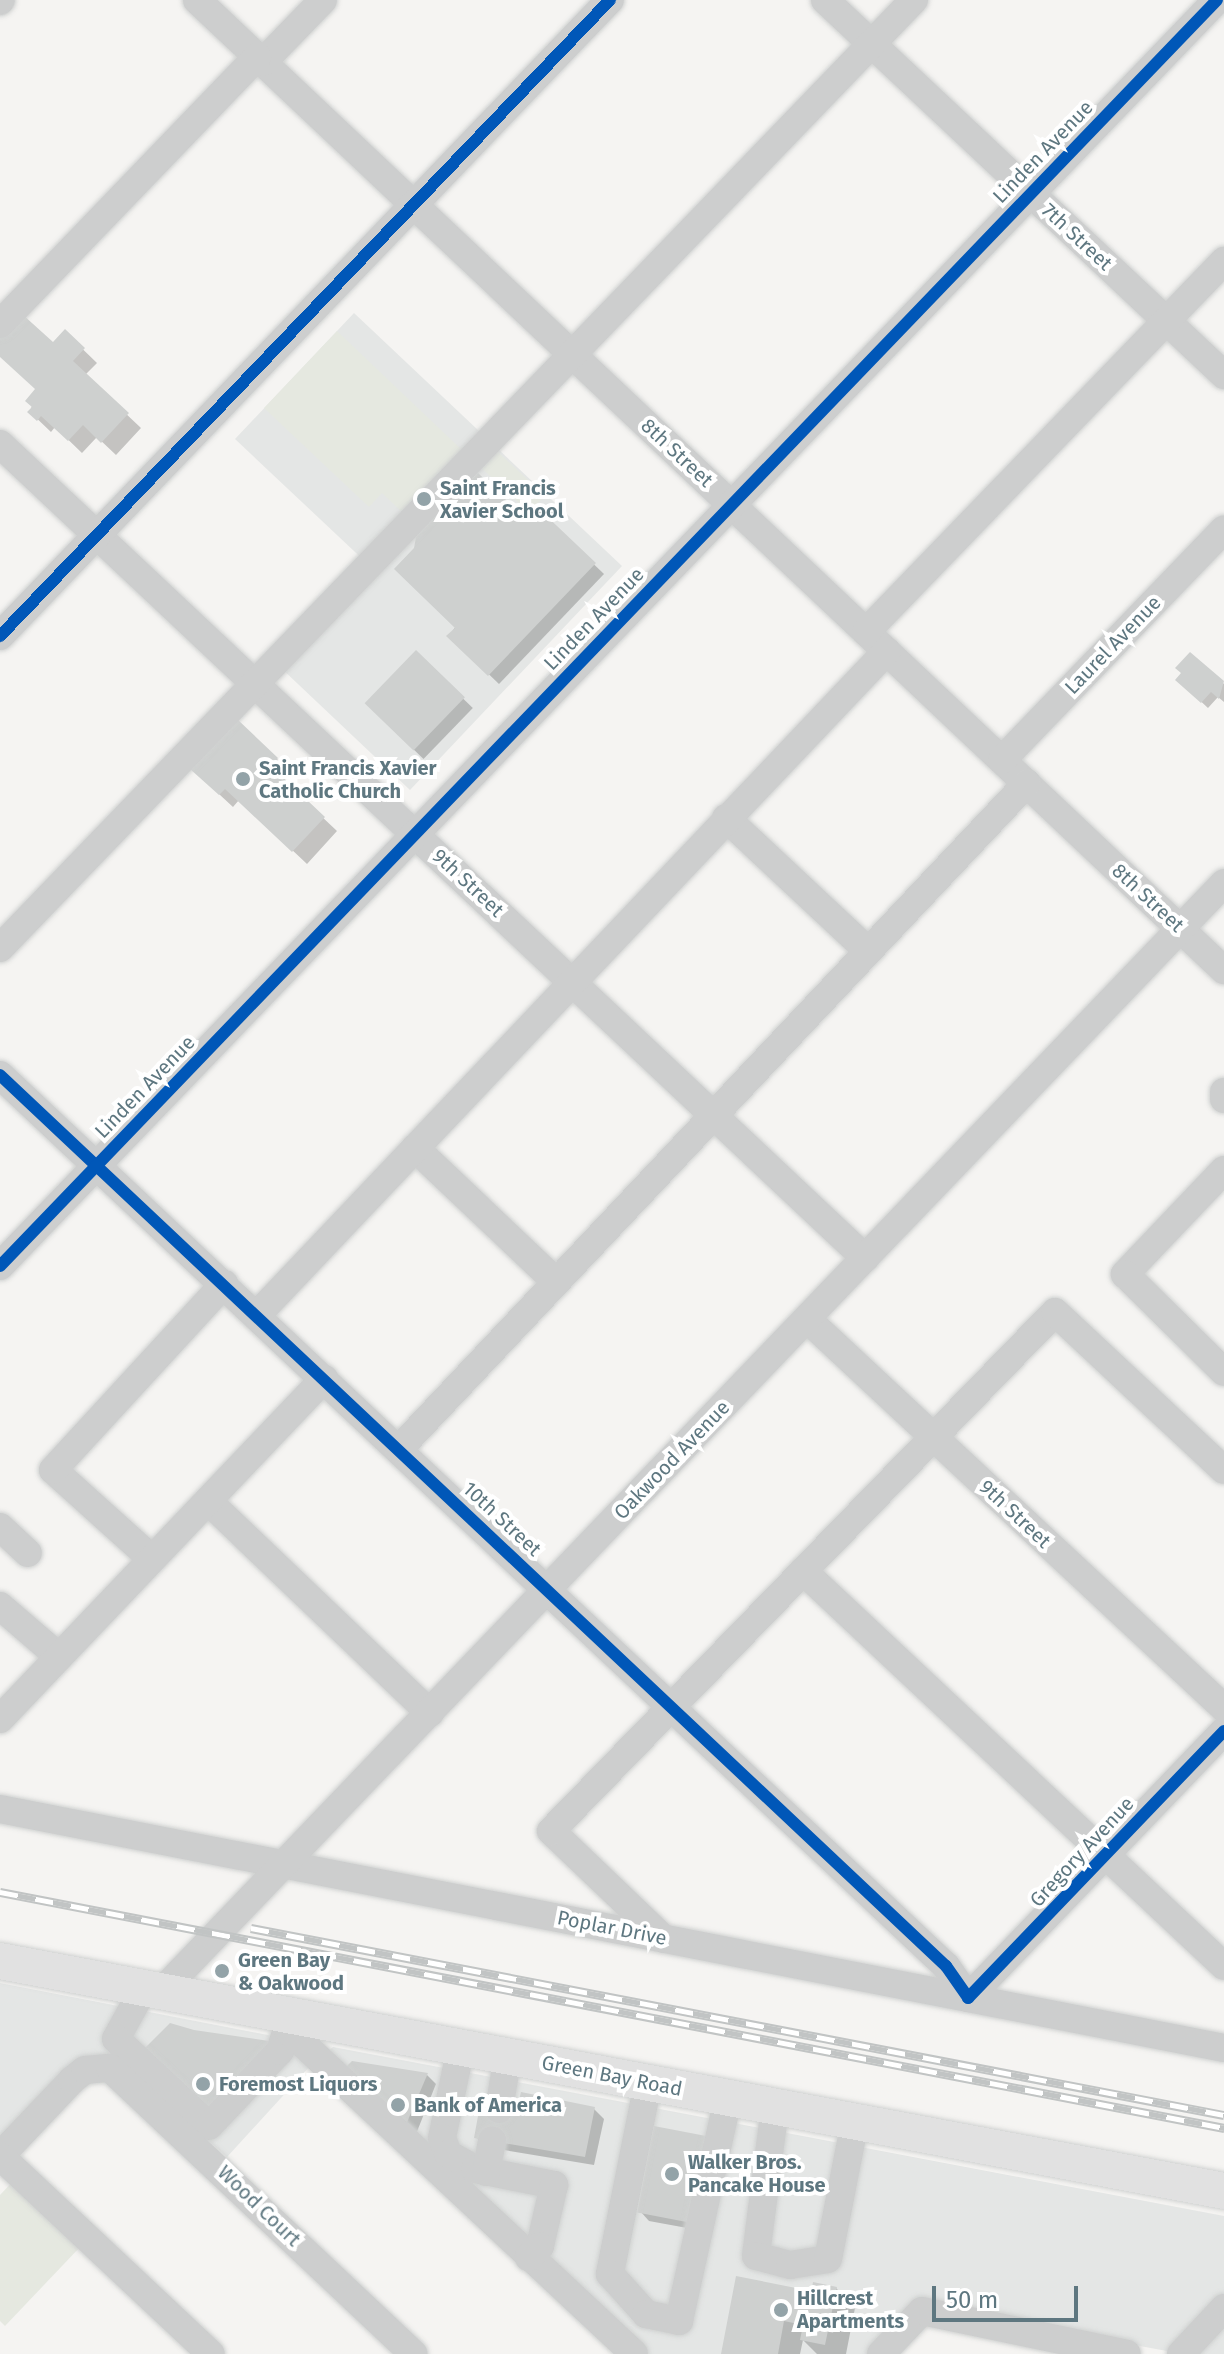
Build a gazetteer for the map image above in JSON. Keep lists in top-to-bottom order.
{
  "streets": {
    "main road": ["Green Bay Road"],
    "street": [
      "Linden Avenue",
      "7th Street",
      "8th Street",
      "Laurel Avenue",
      "9th Street",
      "Oakwood Avenue",
      "10th Street",
      "Gregory Avenue",
      "Poplar Drive",
      "Wood Court"
    ]
  },
  "crossings": [
    ["Linden Avenue", "7th Street"],
    ["Linden Avenue", "8th Street"],
    ["Linden Avenue", "9th Street"],
    ["Linden Avenue", "10th Street"],
    ["8th Street", "Laurel Avenue"],
    ["8th Street", "Oakwood Avenue"],
    ["9th Street", "Oakwood Avenue"],
    ["Oakwood Avenue", "10th Street"],
    ["Oakwood Avenue", "Poplar Drive"],
    ["Oakwood Avenue", "Green Bay Road"],
    ["10th Street", "Gregory Avenue"],
    ["10th Street", "Poplar Drive"],
    ["Gregory Avenue", "Poplar Drive"]
  ],
  "places": [
    "Saint Francis Xavier School",
    "Saint Francis Xavier Catholic Church",
    "Green Bay & Oakwood",
    "Foremost Liquors",
    "Bank of America",
    "Walker Bros. Pancake House",
    "Hillcrest Apartments"
  ],
  "scale_bar": "50 m"
}
